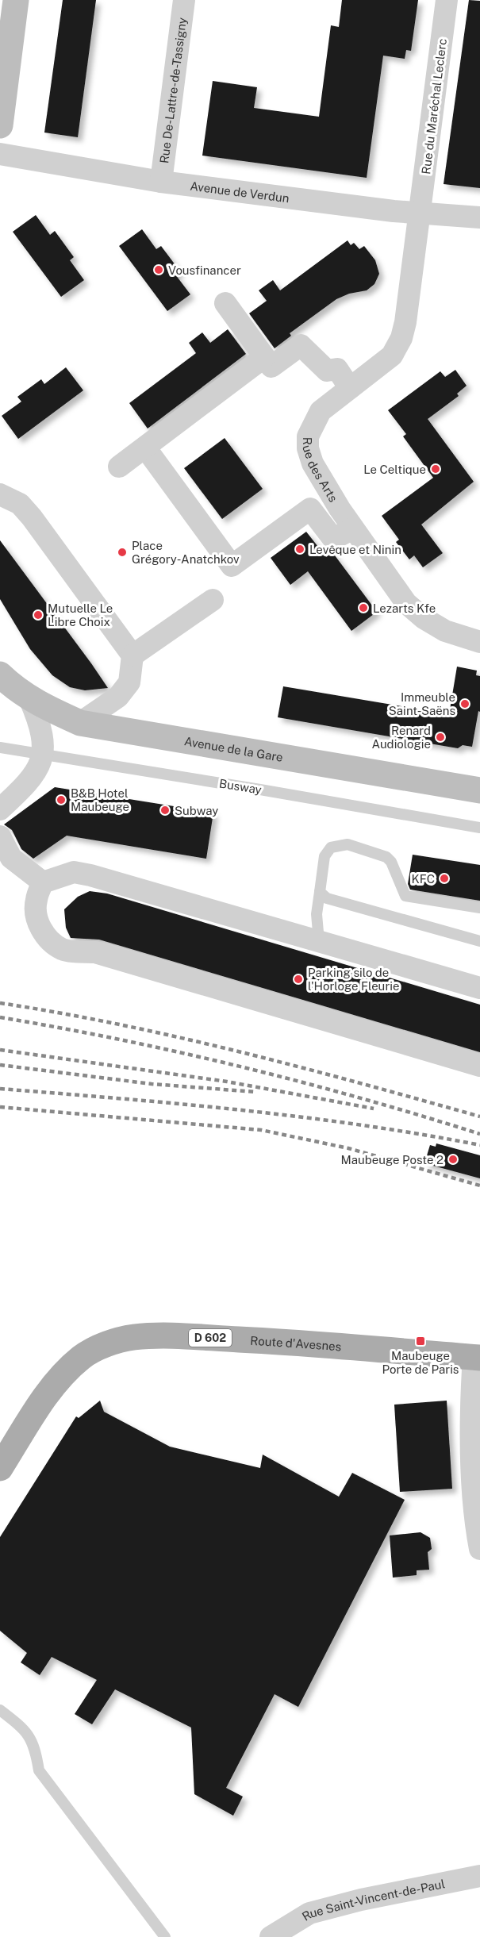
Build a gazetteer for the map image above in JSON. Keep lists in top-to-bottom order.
{
  "streets": {
    "main road": ["Avenue de la Gare", "D 602", "Route d'Avesnes"],
    "street": [
      "Rue De-Lattre-de-Tassigny",
      "Rue du Maréchal Leclerc",
      "Avenue de Verdun",
      "Rue des Arts",
      "Rue Saint-Vincent-de-Paul"
    ],
    "lane": ["Busway"]
  },
  "crossings": [
    ["Rue De-Lattre-de-Tassigny", "Avenue de Verdun"],
    ["Rue du Maréchal Leclerc", "Avenue de Verdun"],
    ["Rue du Maréchal Leclerc", "Rue des Arts"],
    ["Avenue de Verdun", "Rue des Arts"]
  ],
  "places": {
    "other": [
      "Vousfinancer",
      "Le Celtique",
      "Levêque et Ninin",
      "Place Grégory-Anatchkov",
      "Lezarts Kfe",
      "Mutuelle Le Libre Choix",
      "Immeuble Saint-Saëns",
      "Renard Audiologie",
      "B&B Hotel Maubeuge",
      "Subway",
      "KFC",
      "Parking silo de l'Horloge Fleurie",
      "Maubeuge Poste 2"
    ],
    "transit": ["Maubeuge Porte de Paris"]
  }
}
